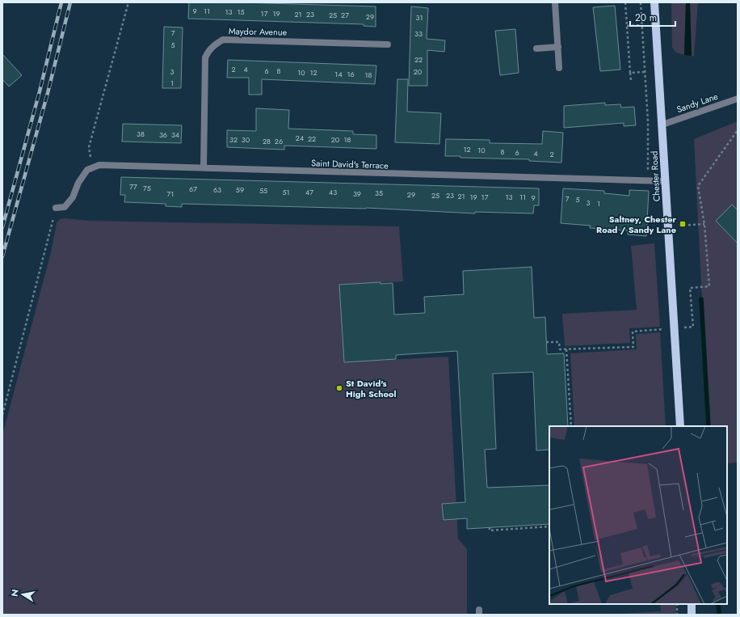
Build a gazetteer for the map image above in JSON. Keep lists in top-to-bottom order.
{
  "streets": {
    "main road": ["Chester Road"],
    "street": ["Maydor Avenue", "Sandy Lane", "Saint David's Terrace"]
  },
  "crossings": [
    ["Maydor Avenue", "Saint David's Terrace"],
    ["Sandy Lane", "Chester Road"],
    ["Saint David's Terrace", "Chester Road"]
  ],
  "places": {
    "transit": ["Saltney, Chester Road / Sandy Lane"],
    "other": ["St David's High School"]
  },
  "house_numbers": [
    "9",
    "11",
    "13",
    "15",
    "17",
    "19",
    "21",
    "23",
    "25",
    "27",
    "29",
    "31",
    "7",
    "33",
    "5",
    "22",
    "2",
    "4",
    "6",
    "8",
    "3",
    "20",
    "10",
    "12",
    "14",
    "16",
    "18",
    "1",
    "38",
    "36",
    "34",
    "24",
    "22",
    "32",
    "30",
    "20",
    "18",
    "28",
    "26",
    "12",
    "10",
    "8",
    "6",
    "4",
    "2",
    "77",
    "75",
    "67",
    "63",
    "59",
    "55",
    "51",
    "47",
    "43",
    "35",
    "71",
    "39",
    "29",
    "25",
    "23",
    "21",
    "19",
    "17",
    "13",
    "11",
    "9",
    "7",
    "5",
    "3",
    "1"
  ],
  "scale_bar": "20 m",
  "north": "left"
}
